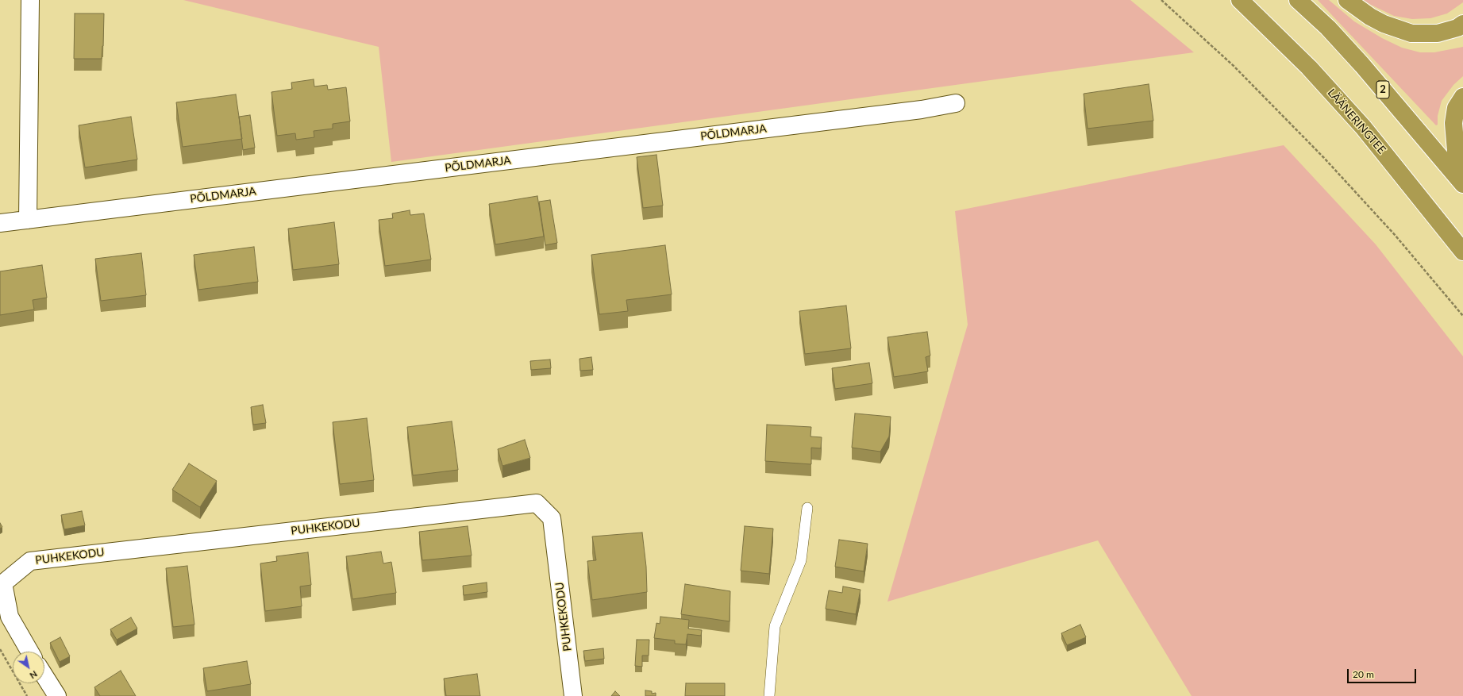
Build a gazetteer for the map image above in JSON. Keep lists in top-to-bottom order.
{
  "streets": {
    "highway": ["2", "LÄÄNERINGTEE"],
    "street": ["PÕLDMARJA", "PUHKEKODU"]
  },
  "scale_bar": "20 m",
  "north": "bottom right"
}
